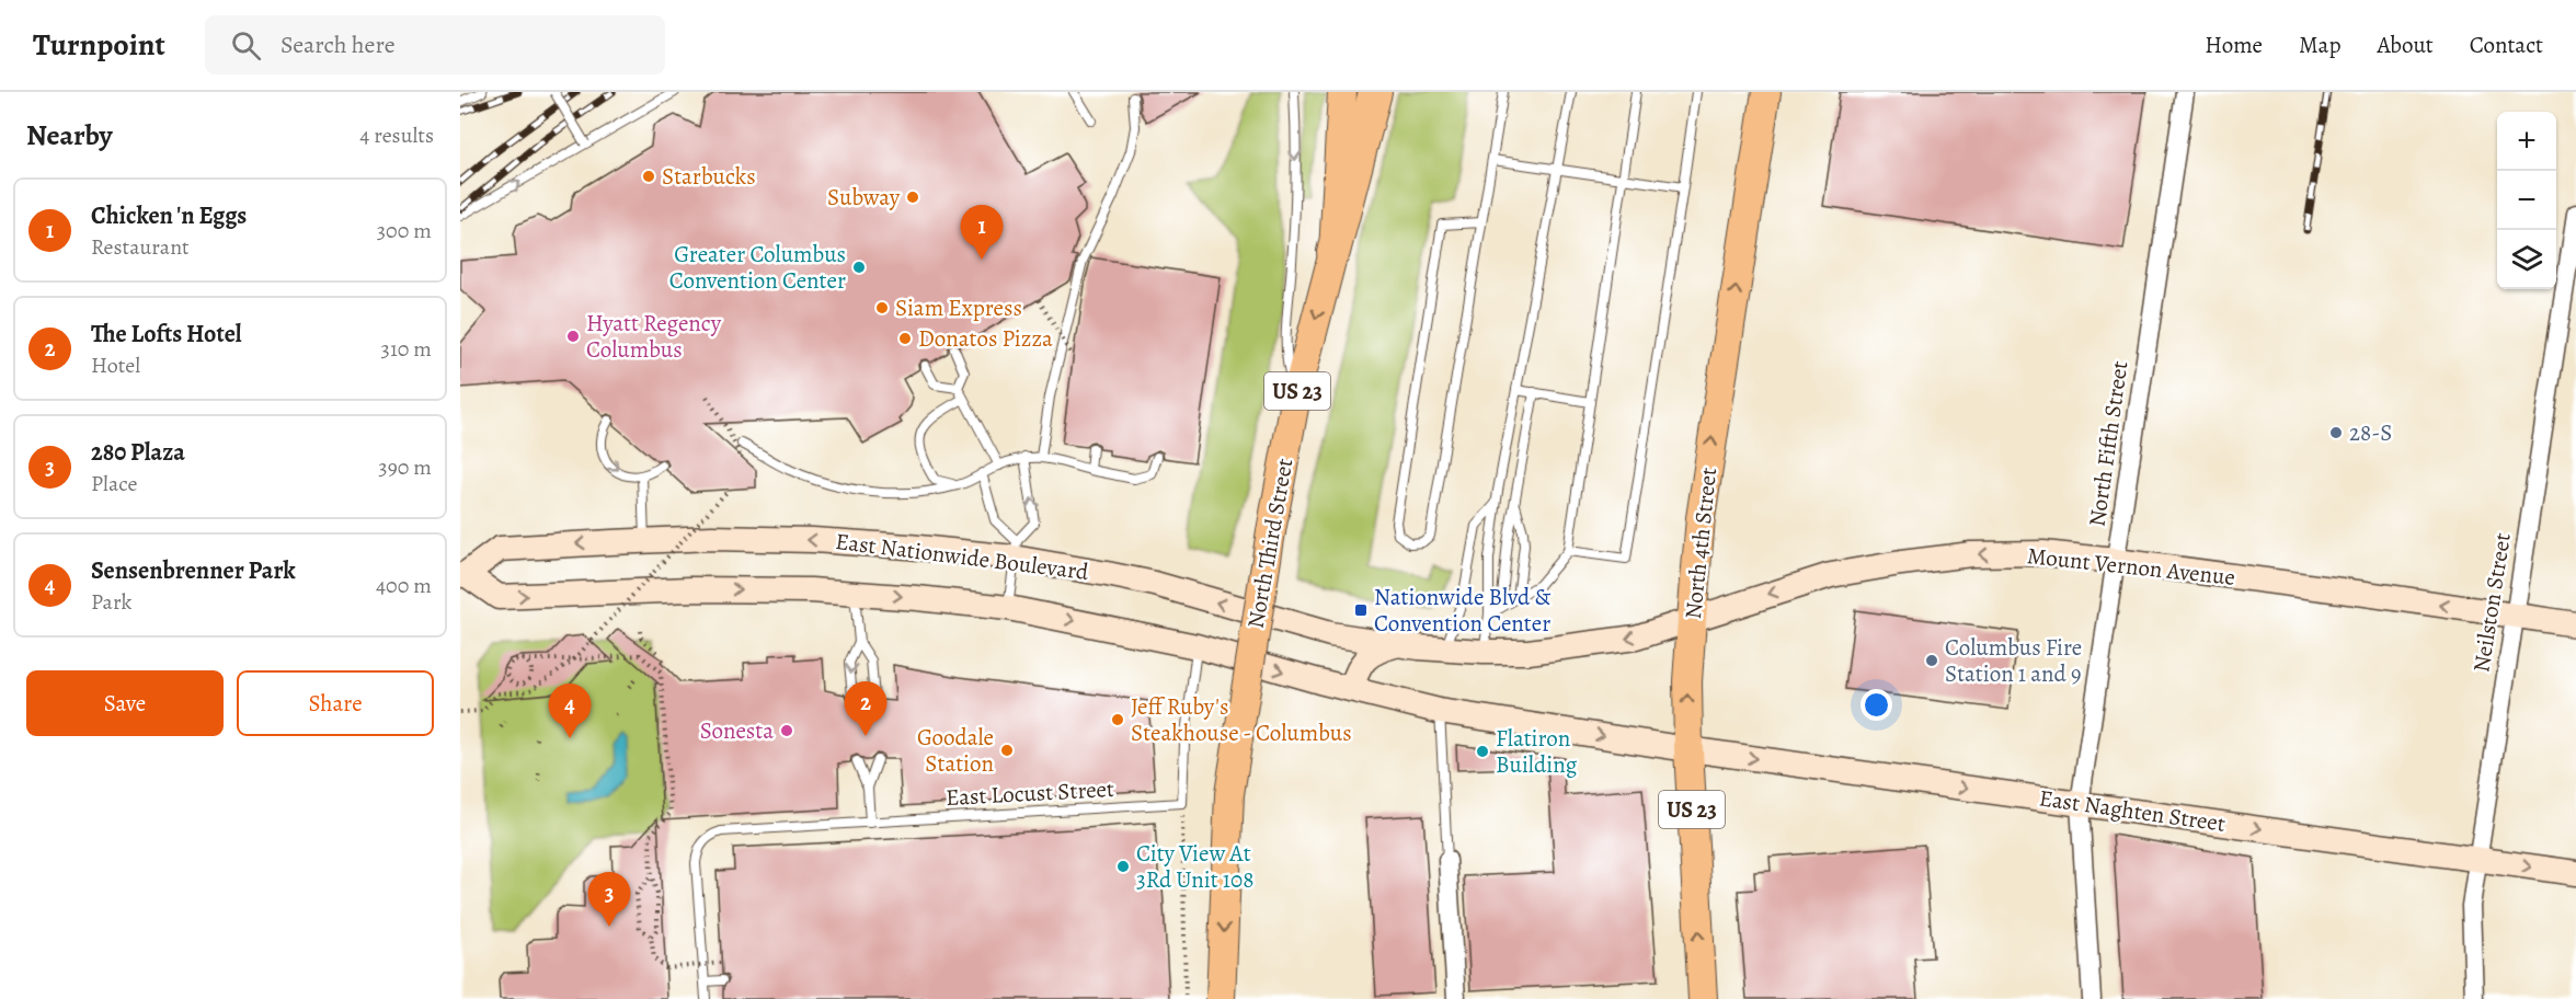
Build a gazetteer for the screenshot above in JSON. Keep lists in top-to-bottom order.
{
  "streets": {
    "main road": [
      "US 23",
      "North Third Street",
      "North 4th Street",
      "East Nationwide Boulevard",
      "Mount Vernon Avenue",
      "East Naghten Street"
    ],
    "street": ["North Fifth Street", "Neilston Street"],
    "lane": ["East Locust Street"]
  },
  "crossings": [
    ["North Fifth Street", "Mount Vernon Avenue"],
    ["North Fifth Street", "East Naghten Street"],
    ["North 4th Street", "East Nationwide Boulevard"],
    ["North 4th Street", "Mount Vernon Avenue"],
    ["North 4th Street", "East Naghten Street"],
    ["East Nationwide Boulevard", "Mount Vernon Avenue"],
    ["East Nationwide Boulevard", "East Naghten Street"],
    ["Mount Vernon Avenue", "Neilston Street"],
    ["Neilston Street", "East Naghten Street"]
  ],
  "one_way": [
    "North Third Street",
    "North 4th Street",
    "Mount Vernon Avenue",
    "East Naghten Street"
  ],
  "places": {
    "other": [
      "Starbucks",
      "Subway",
      "Greater Columbus Convention Center",
      "Siam Express",
      "Hyatt Regency Columbus",
      "Donatos Pizza",
      "28-S",
      "Columbus Fire Station 1 and 9",
      "Jeff Ruby's Steakhouse - Columbus",
      "Sonesta",
      "Goodale Station",
      "Flatiron Building",
      "City View At 3Rd Unit 108"
    ],
    "transit": ["Nationwide Blvd & Convention Center"]
  },
  "page": {
    "header": "Turnpoint",
    "search": "Search here",
    "nav": [
      "Home",
      "Map",
      "About",
      "Contact"
    ],
    "heading": ["Nearby", "4 results"],
    "map_buttons": ["+", "−"],
    "list": [
      {
        "mark": "1",
        "name": "Chicken 'n Eggs",
        "note": "Restaurant",
        "value": "300 m"
      },
      {
        "mark": "2",
        "name": "The Lofts Hotel",
        "note": "Hotel",
        "value": "310 m"
      },
      {
        "mark": "3",
        "name": "280 Plaza",
        "note": "Place",
        "value": "390 m"
      },
      {
        "mark": "4",
        "name": "Sensenbrenner Park",
        "note": "Park",
        "value": "400 m"
      }
    ],
    "pins": [
      "1",
      "2",
      "4",
      "3"
    ],
    "buttons": ["Save", "Share"]
  }
}
